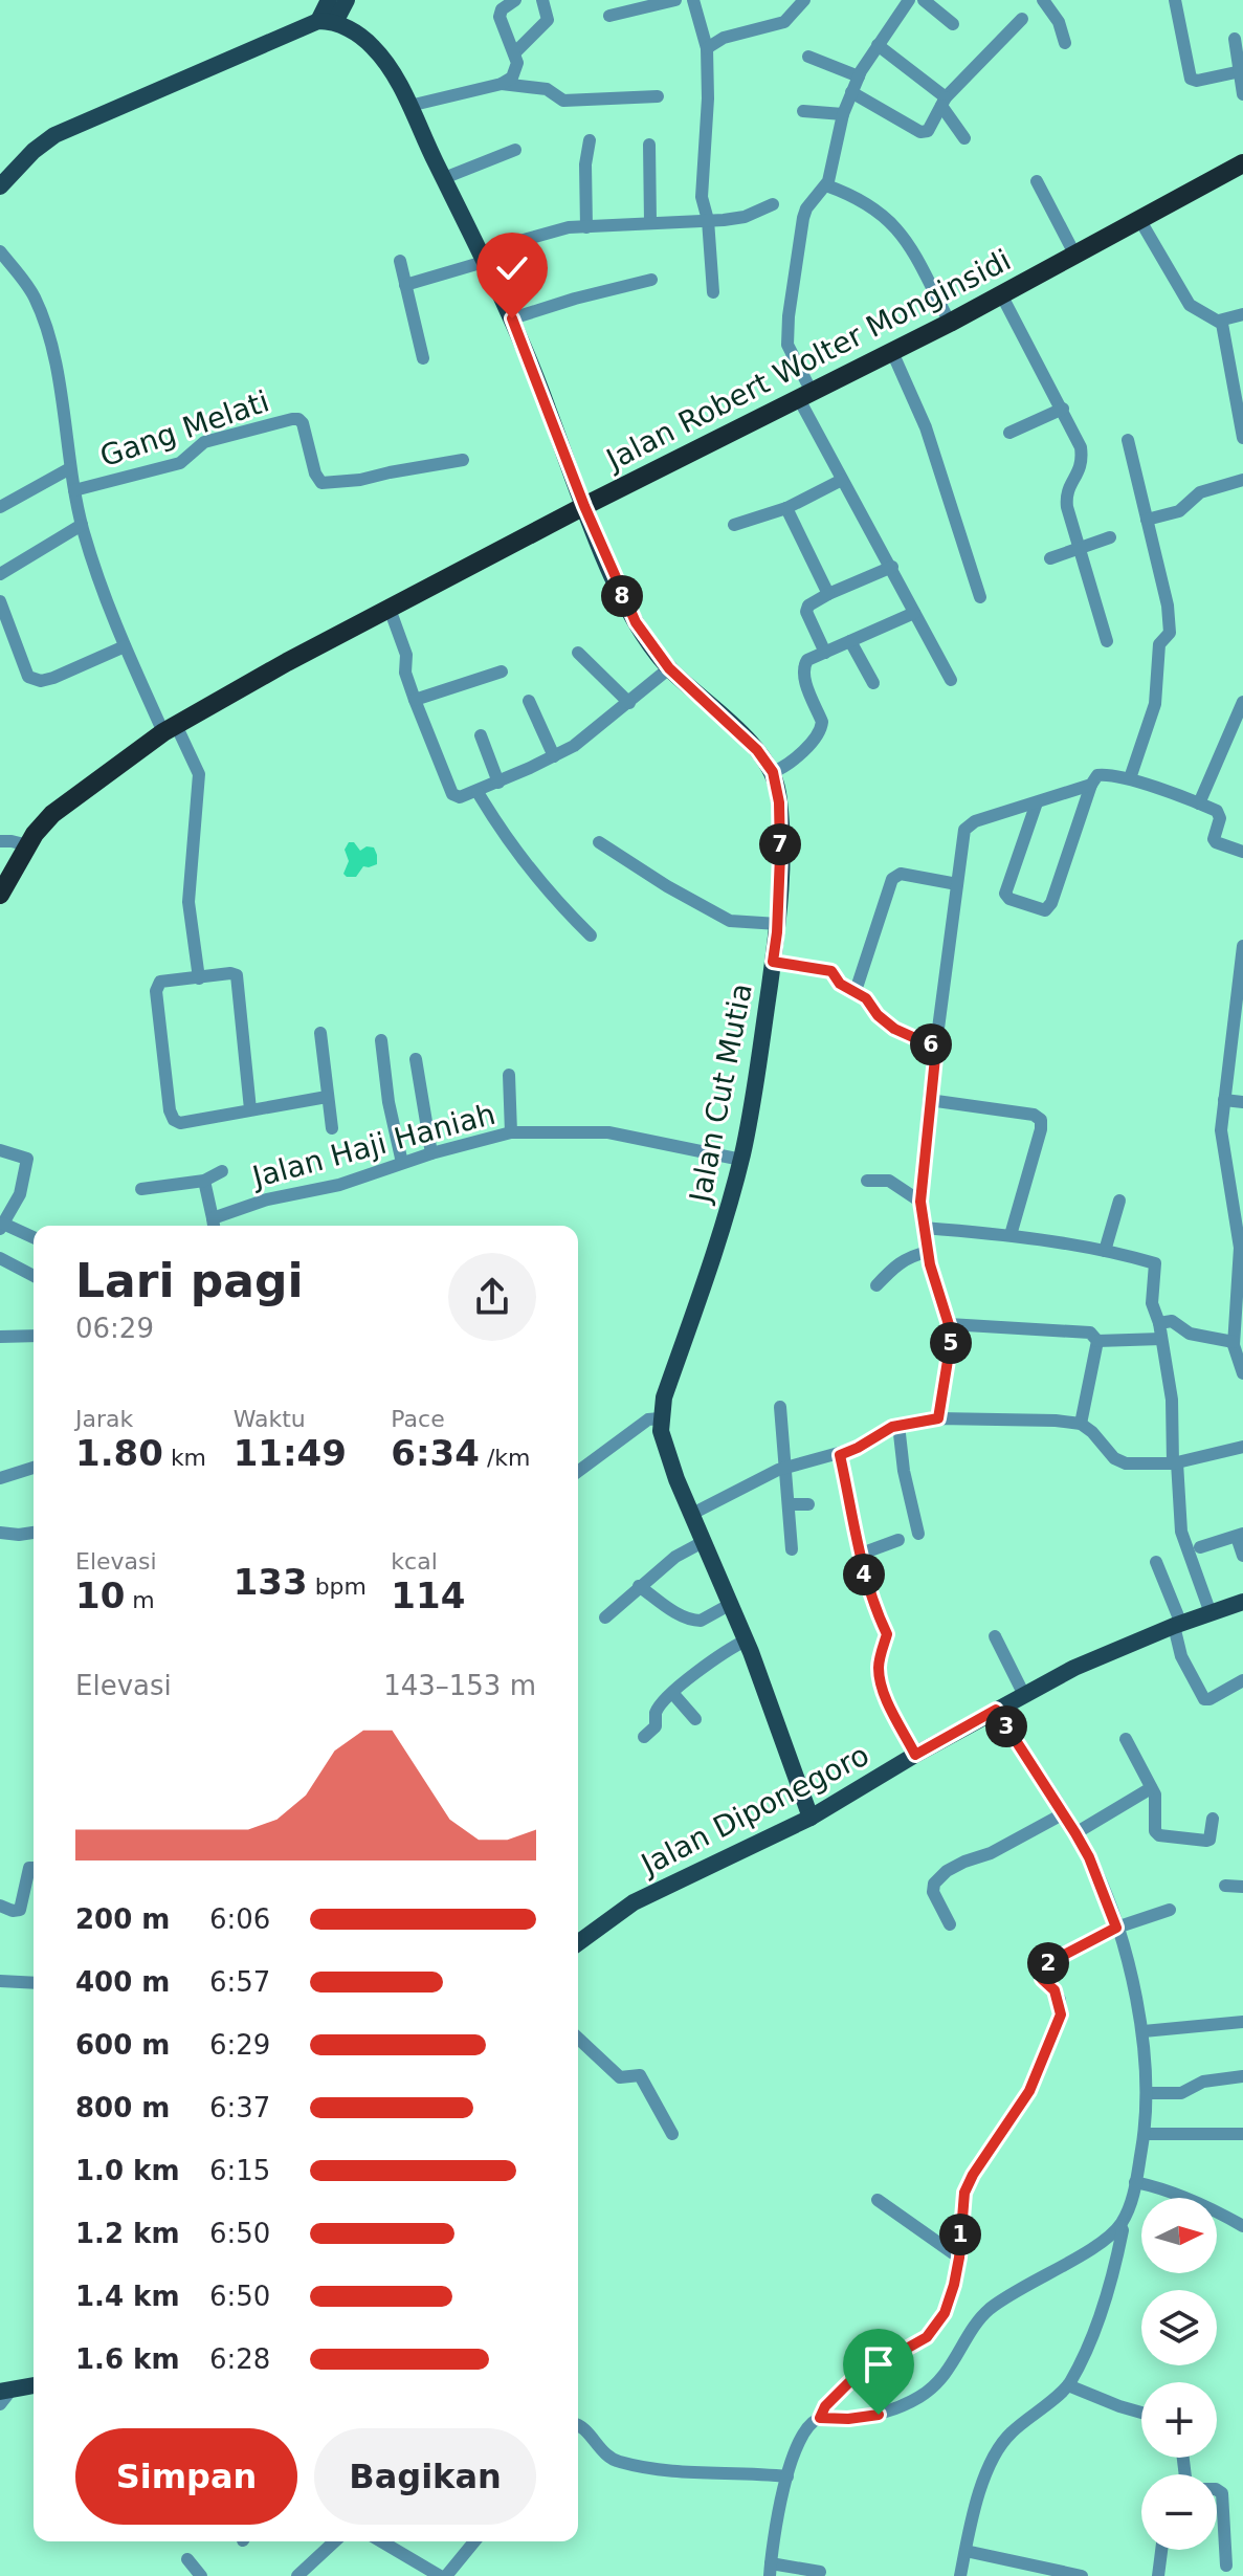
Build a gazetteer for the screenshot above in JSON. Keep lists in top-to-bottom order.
{
  "streets": {
    "highway": ["Jalan Robert Wolter Monginsidi"],
    "main road": ["Jalan Cut Mutia", "Jalan Diponegoro"],
    "street": ["Gang Melati", "Jalan Haji Haniah"]
  },
  "crossings": [
    ["Jalan Cut Mutia", "Jalan Haji Haniah"]
  ],
  "north": "right",
  "page": {
    "pins": [
      "8",
      "7",
      "6",
      "5",
      "4",
      "3",
      "2",
      "1"
    ],
    "heading": ["Lari pagi", "06:29"],
    "stats": [
      ["Jarak", "1.80 km"],
      ["Waktu", "11:49"],
      ["Pace", "6:34 /km"],
      ["Elevasi", "10 m"],
      ["133 bpm"],
      ["kcal", "114"]
    ],
    "chart": ["Elevasi", "143–153 m"],
    "list": [
      {
        "name": "200 m",
        "note": "6:06"
      },
      {
        "name": "400 m",
        "note": "6:57"
      },
      {
        "name": "600 m",
        "note": "6:29"
      },
      {
        "name": "800 m",
        "note": "6:37"
      },
      {
        "name": "1.0 km",
        "note": "6:15"
      },
      {
        "name": "1.2 km",
        "note": "6:50"
      },
      {
        "name": "1.4 km",
        "note": "6:50"
      },
      {
        "name": "1.6 km",
        "note": "6:28"
      }
    ],
    "map_buttons": ["+", "−"],
    "buttons": ["Simpan", "Bagikan"]
  }
}
